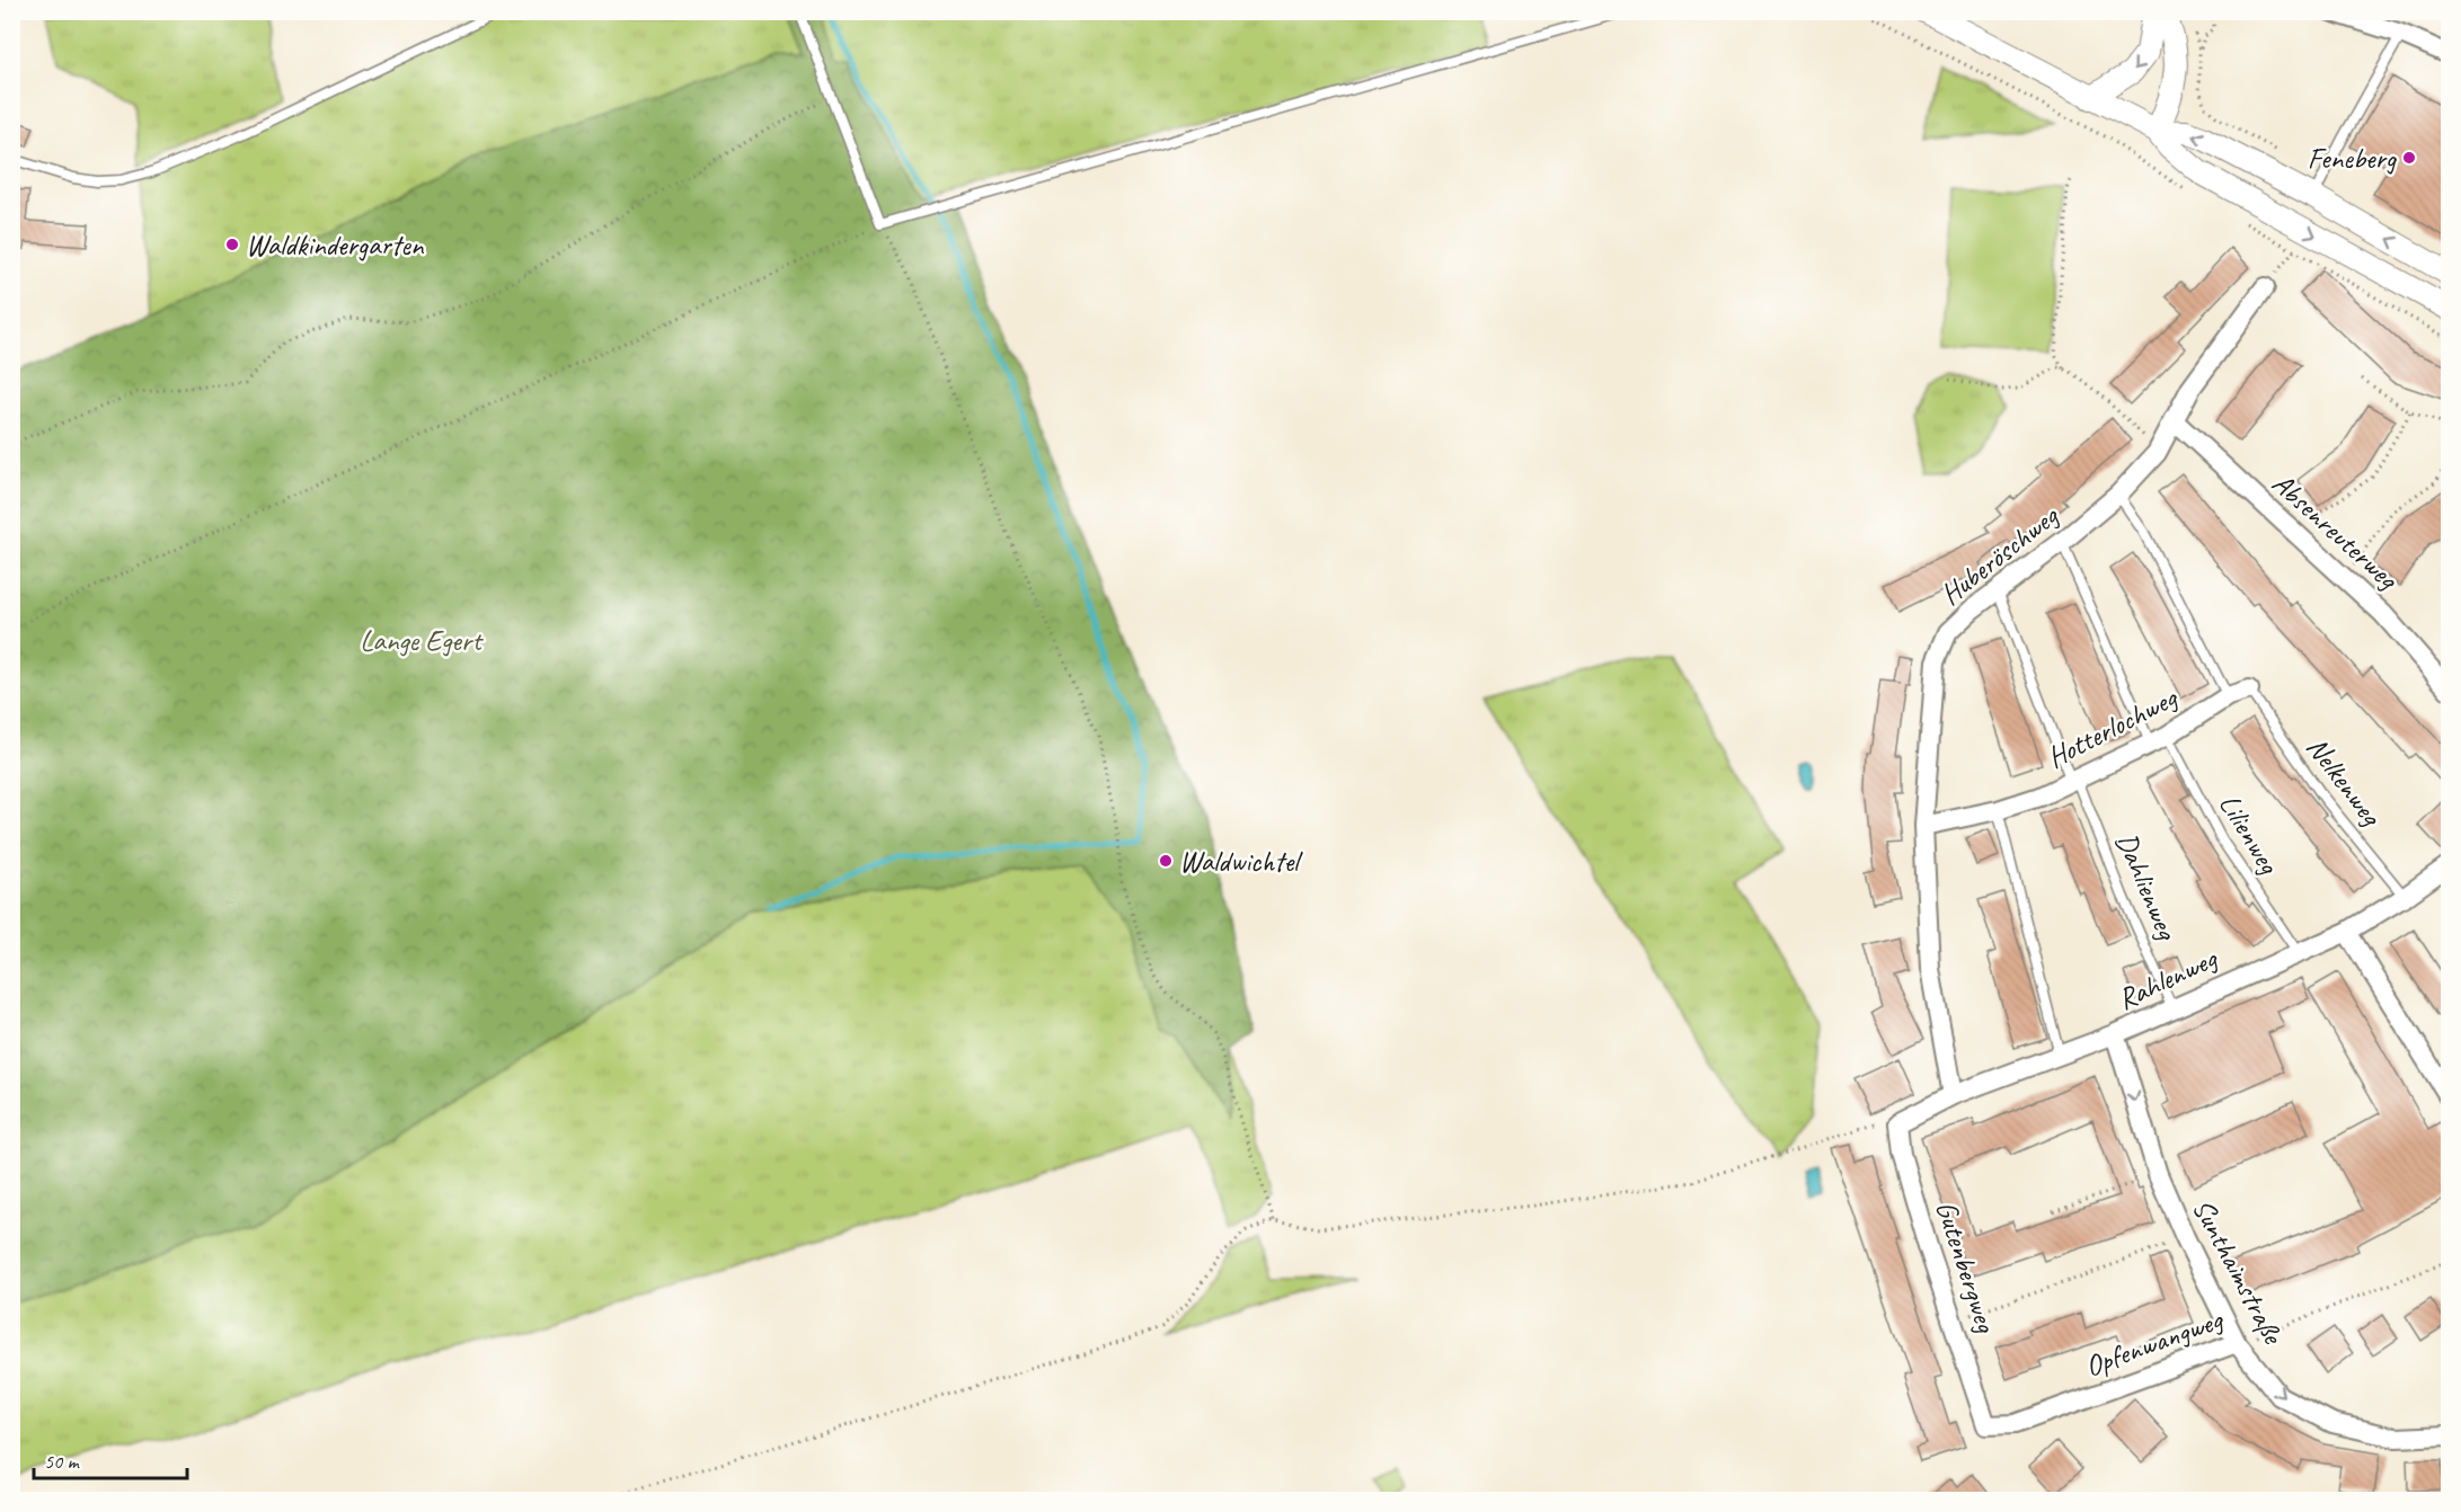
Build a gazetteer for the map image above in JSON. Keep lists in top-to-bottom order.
{
  "streets": {
    "street": [
      "Absenreuterweg",
      "Huberöschweg",
      "Hotterlochweg",
      "Rahlenweg",
      "Gutenbergweg",
      "Sunthaimstraße",
      "Opfenwangweg"
    ],
    "lane": ["Nelkenweg", "Lilienweg", "Dahlienweg"]
  },
  "crossings": [
    ["Absenreuterweg", "Huberöschweg"],
    ["Huberöschweg", "Hotterlochweg"],
    ["Huberöschweg", "Lilienweg"],
    ["Huberöschweg", "Dahlienweg"],
    ["Huberöschweg", "Rahlenweg"],
    ["Hotterlochweg", "Nelkenweg"],
    ["Hotterlochweg", "Lilienweg"],
    ["Hotterlochweg", "Dahlienweg"],
    ["Nelkenweg", "Rahlenweg"],
    ["Lilienweg", "Rahlenweg"],
    ["Dahlienweg", "Rahlenweg"],
    ["Rahlenweg", "Gutenbergweg"],
    ["Rahlenweg", "Sunthaimstraße"],
    ["Gutenbergweg", "Opfenwangweg"],
    ["Sunthaimstraße", "Opfenwangweg"]
  ],
  "one_way": ["Sunthaimstraße"],
  "parks": ["Lange Egert"],
  "places": ["Feneberg", "Waldkindergarten", "Waldwichtel"],
  "scale_bar": "50 m"
}
